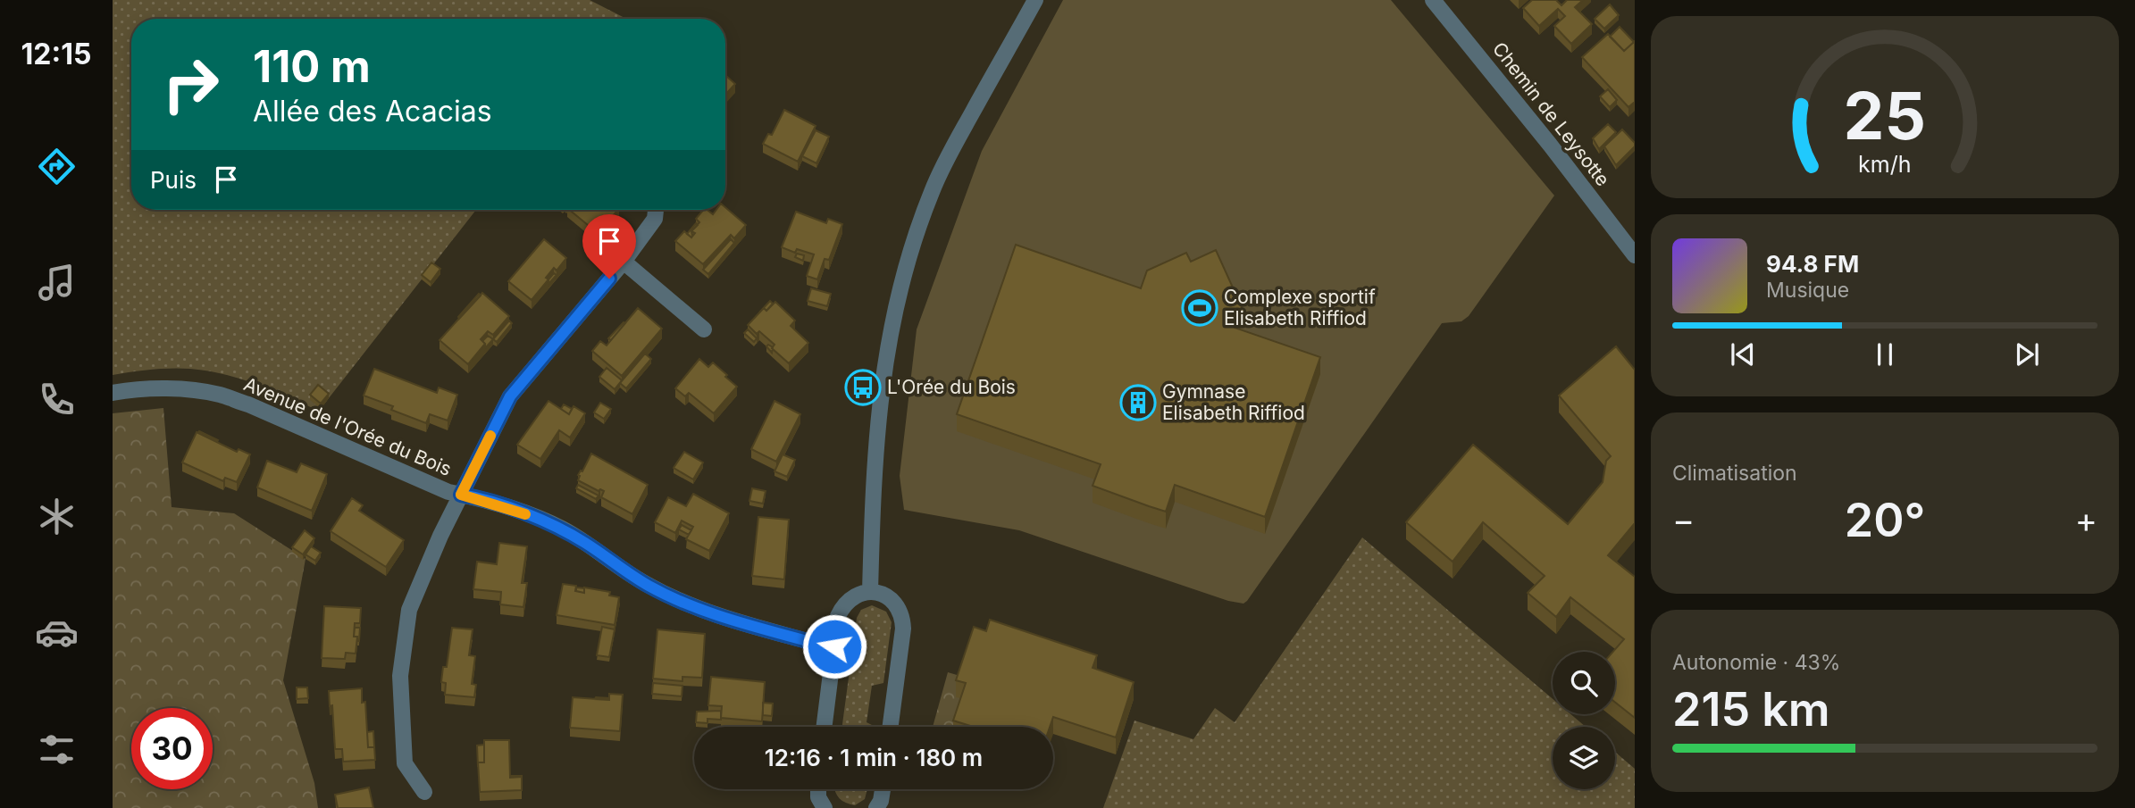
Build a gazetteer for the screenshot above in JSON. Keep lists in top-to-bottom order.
{
  "streets": {
    "street": ["Chemin de Leysotte", "Avenue de l'Orée du Bois"]
  },
  "places": {
    "sports": ["Complexe sportif Elisabeth Riffiod"],
    "bus stop": ["L'Orée du Bois"],
    "building": ["Gymnase Elisabeth Riffiod"]
  },
  "page": {
    "tabs": "12:15",
    "turn": ["110 m", "Allée des Acacias"],
    "then": "Puis",
    "song": ["94.8 FM", "Musique"],
    "tile": [
      "Climatisation",
      ["Autonomie · 43%", "215 km"]
    ],
    "heat": ["−", "20°", "+"],
    "limit": "30",
    "trip": "12:16 · 1 min · 180 m",
    "gauge": ["25", "km/h"]
  }
}
